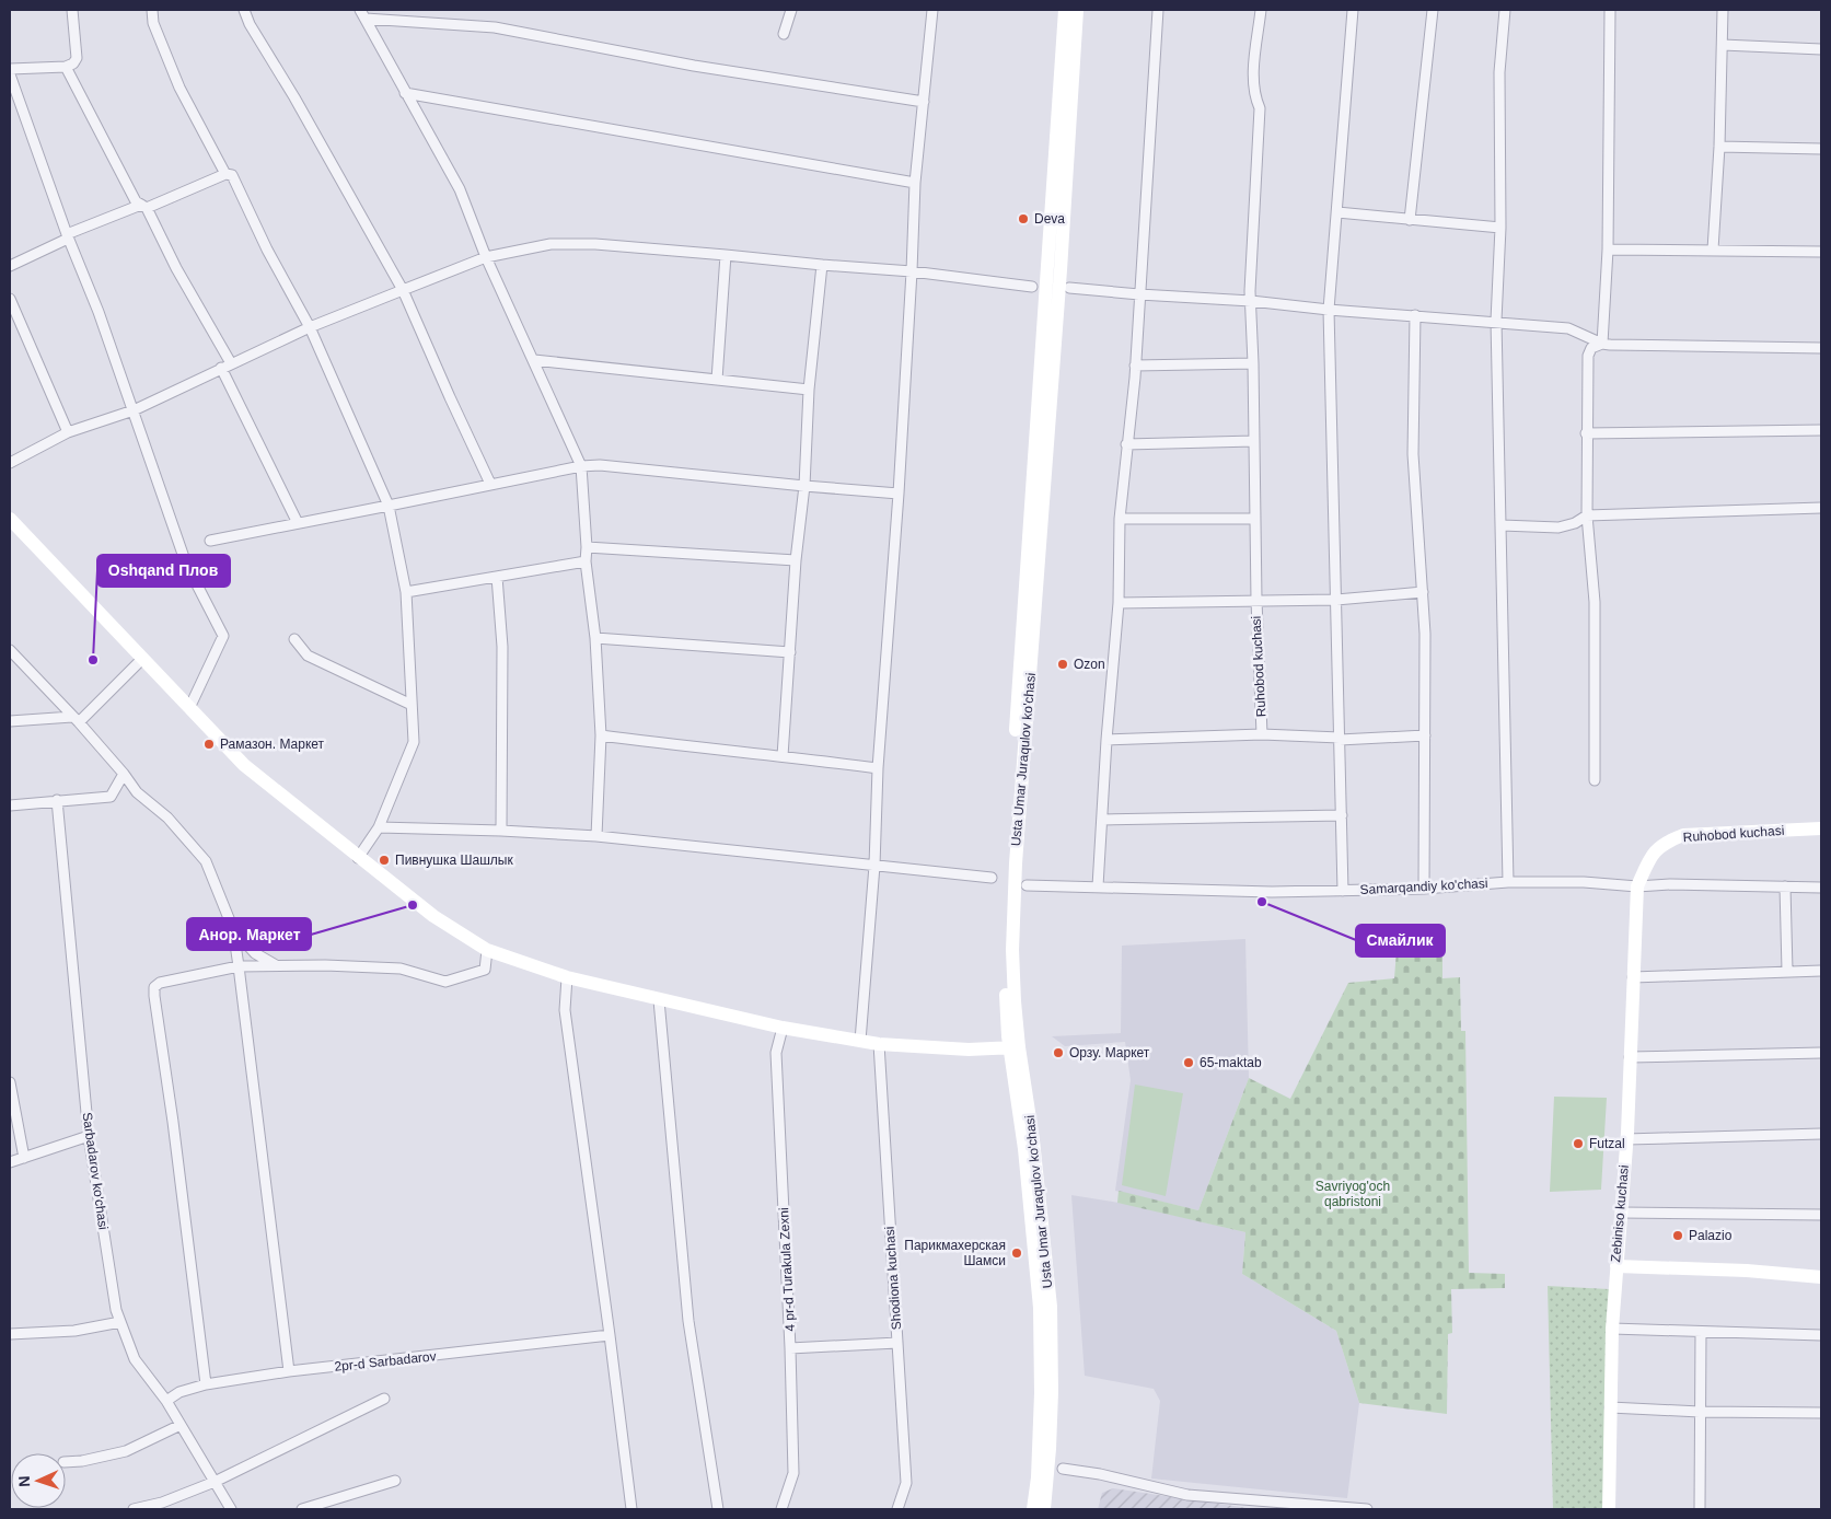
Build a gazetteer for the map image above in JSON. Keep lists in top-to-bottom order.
{
  "streets": {
    "main road": ["Ruhobod kuchasi", "Usta Umar Juraqulov ko'chasi", "Zebiniso kuchasi"],
    "street": [
      "Samarqandiy ko'chasi",
      "Sarbadarov ko'chasi",
      "4 pr-d Turakula Zexni",
      "Shodiona kuchasi",
      "2pr-d Sarbadarov"
    ]
  },
  "crossings": [
    ["Ruhobod kuchasi", "Zebiniso kuchasi"],
    ["Samarqandiy ko'chasi", "Zebiniso kuchasi"],
    ["Sarbadarov ko'chasi", "2pr-d Sarbadarov"]
  ],
  "parks": ["Savriyog'och qabristoni"],
  "places": [
    "Deva",
    "Oshqand Плов",
    "Ozon",
    "Рамазон. Маркет",
    "Пивнушка Шашлык",
    "Смайлик",
    "Анор. Маркет",
    "Орзу. Маркет",
    "65-maktab",
    "Futzal",
    "Palazio",
    "Парикмахерская Шамси"
  ],
  "north": "left"
}
